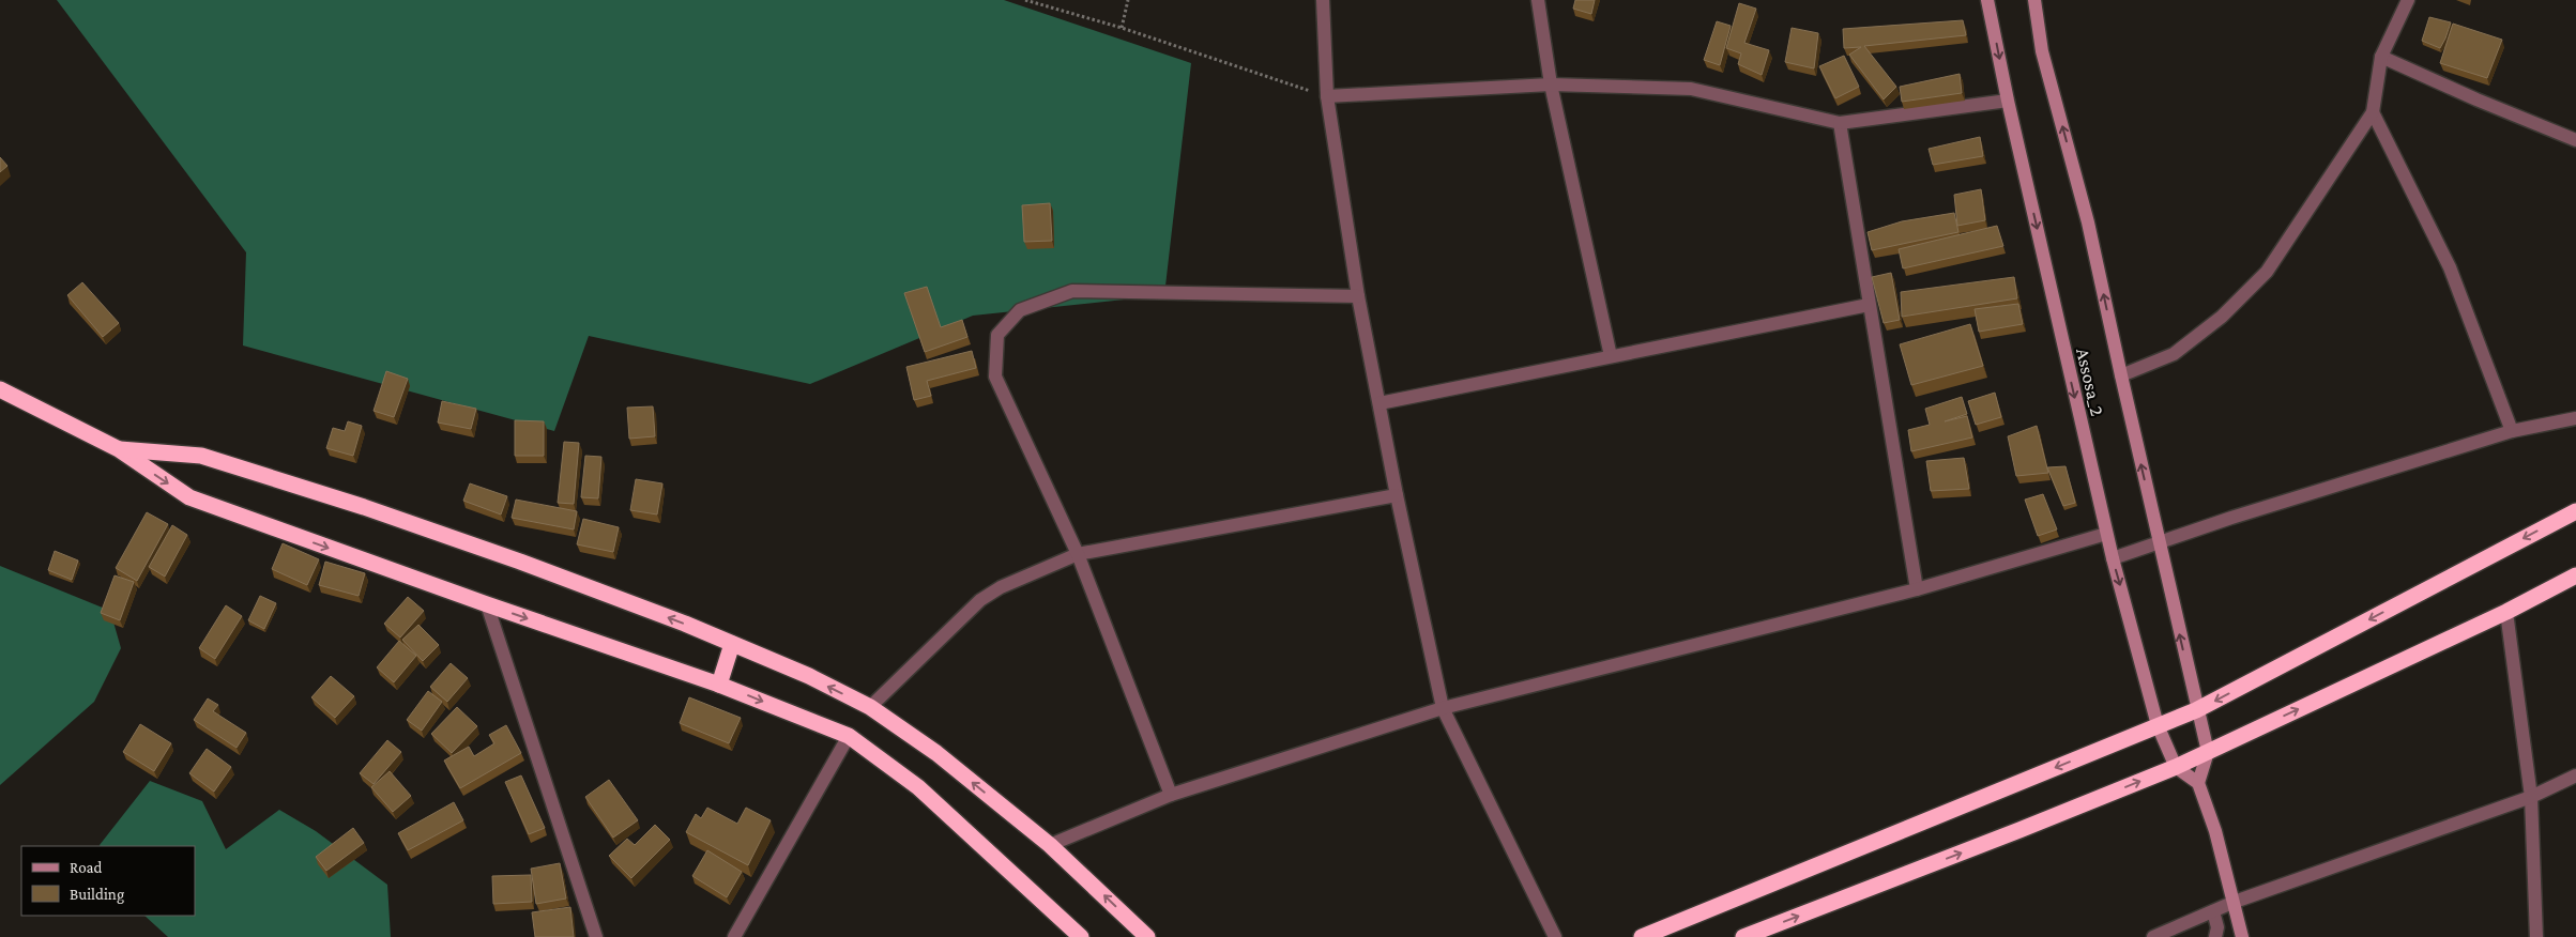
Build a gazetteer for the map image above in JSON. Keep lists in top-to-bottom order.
{
  "streets": {
    "street": ["Assosa_2"]
  },
  "legend": ["Road", "Building"]
}
